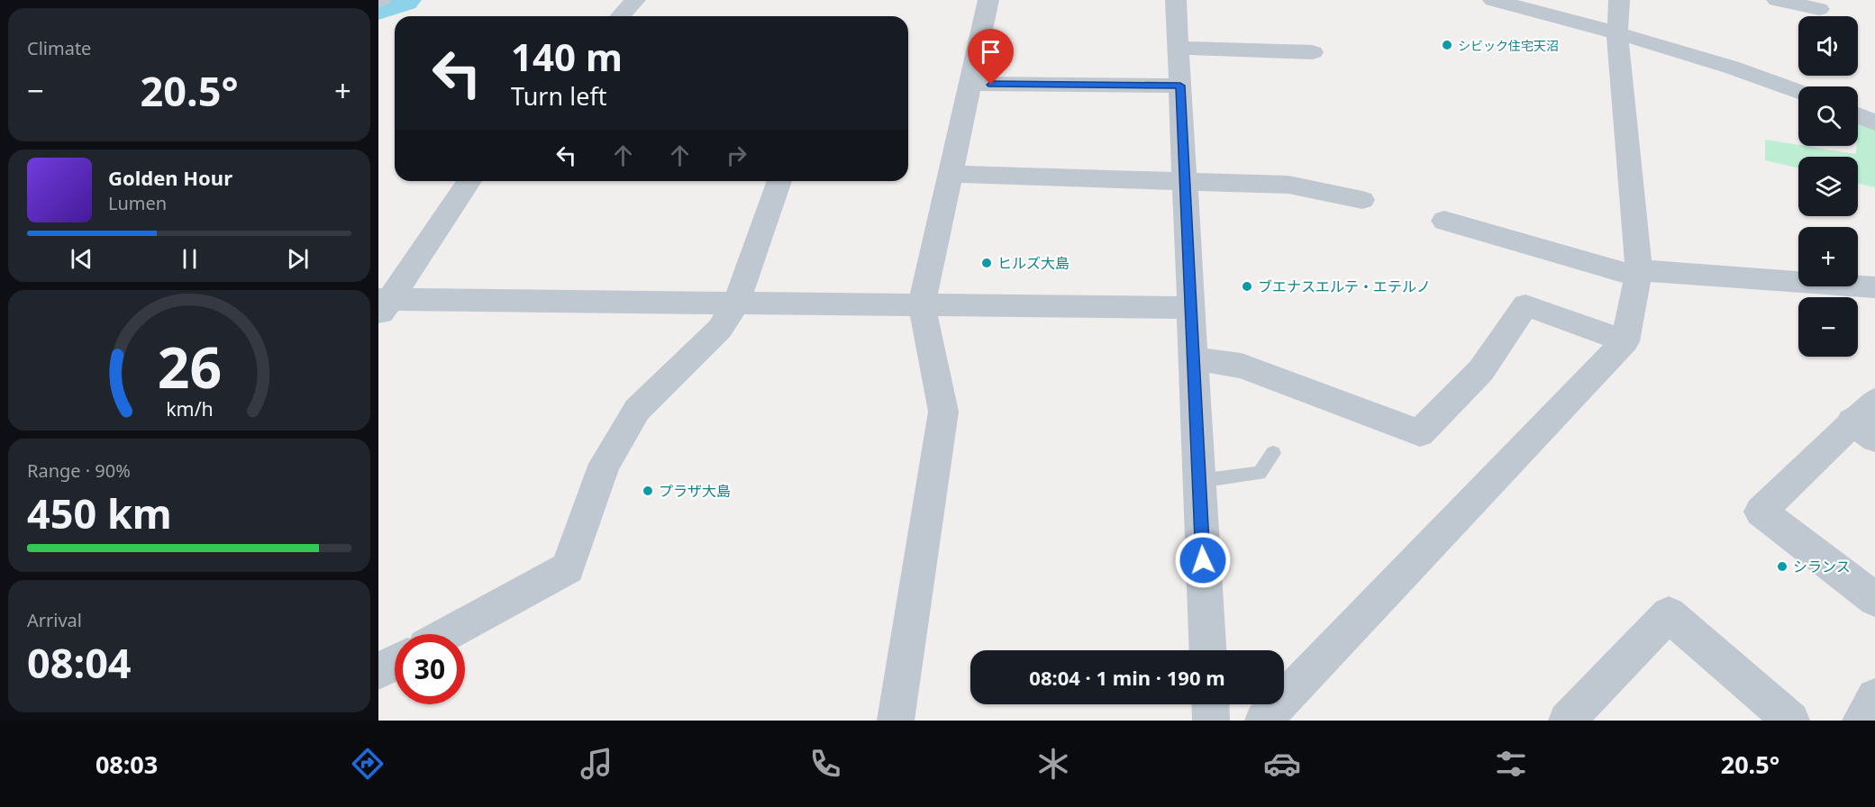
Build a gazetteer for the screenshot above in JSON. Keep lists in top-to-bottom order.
{
  "places": [
    "シビック住宅天沼",
    "ヒルズ大島",
    "ブエナスエルテ・エテルノ",
    "プラザ大島",
    "シランス"
  ],
  "page": {
    "tile": [
      "Climate",
      ["Range · 90%", "450 km"],
      ["Arrival", "08:04"]
    ],
    "map_buttons": ["+", "−"],
    "turn": ["140 m", "Turn left"],
    "heat": ["−", "20.5°", "+"],
    "song": ["Golden Hour", "Lumen"],
    "limit": "30",
    "trip": "08:04 · 1 min · 190 m",
    "tabs": ["08:03", "20.5°"],
    "gauge": ["26", "km/h"]
  }
}
